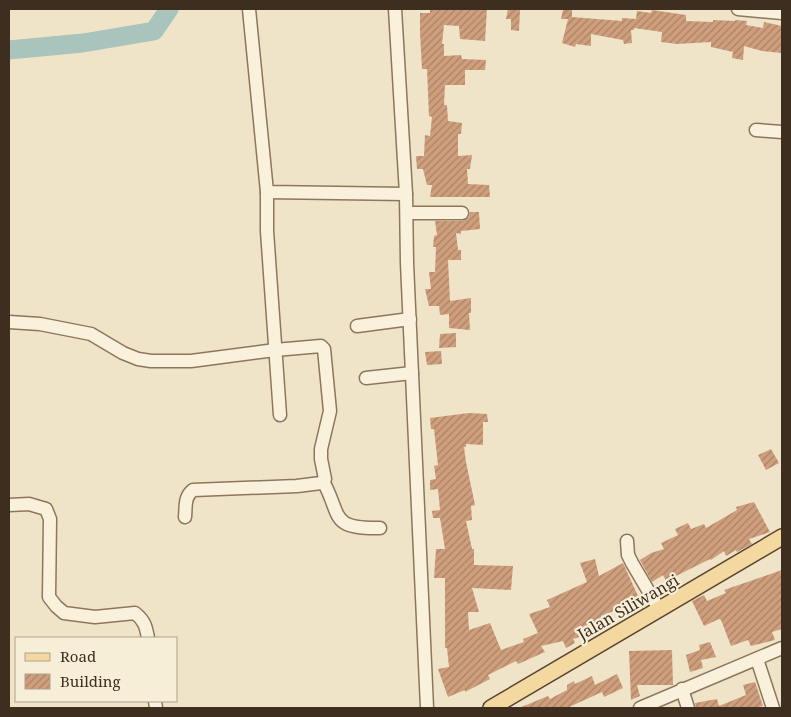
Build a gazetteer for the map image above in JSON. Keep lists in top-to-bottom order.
{
  "streets": {
    "main road": ["Jalan Siliwangi"]
  },
  "legend": ["Road", "Building"]
}
